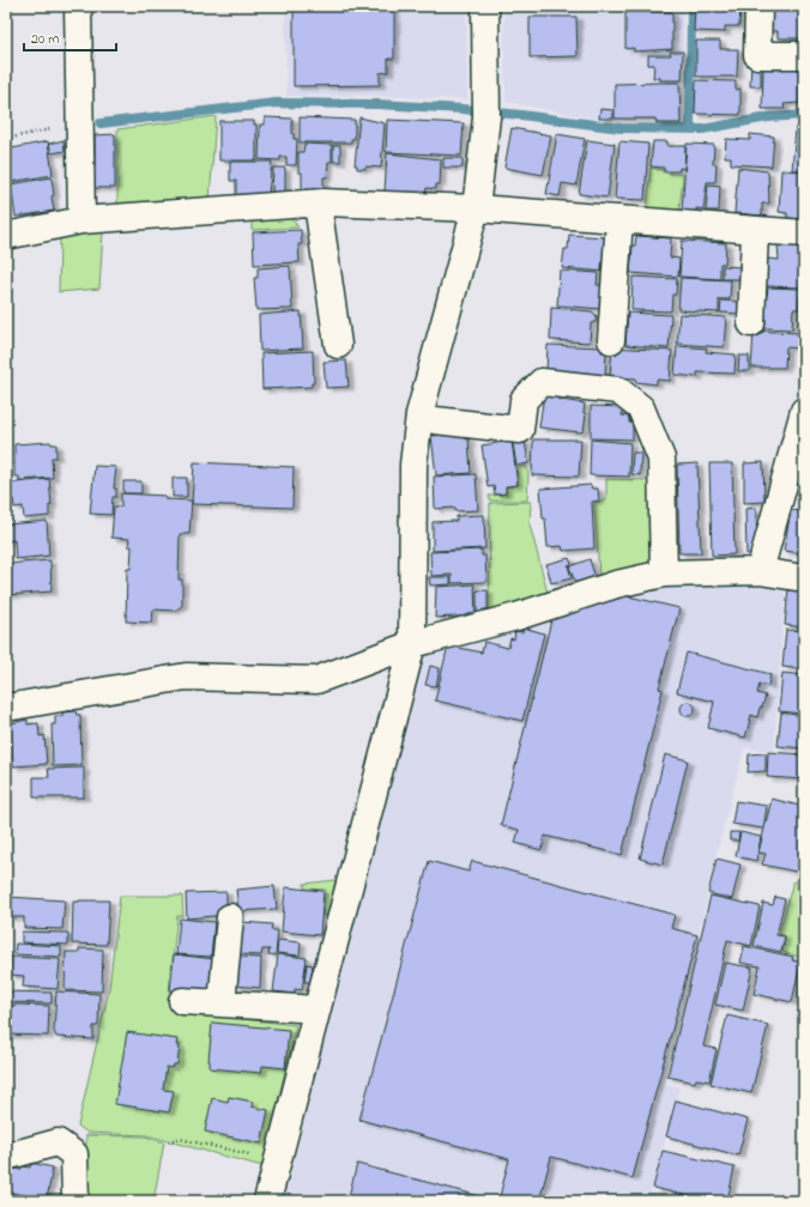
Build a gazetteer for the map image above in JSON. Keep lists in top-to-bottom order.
{
  "scale_bar": "20 m"
}
